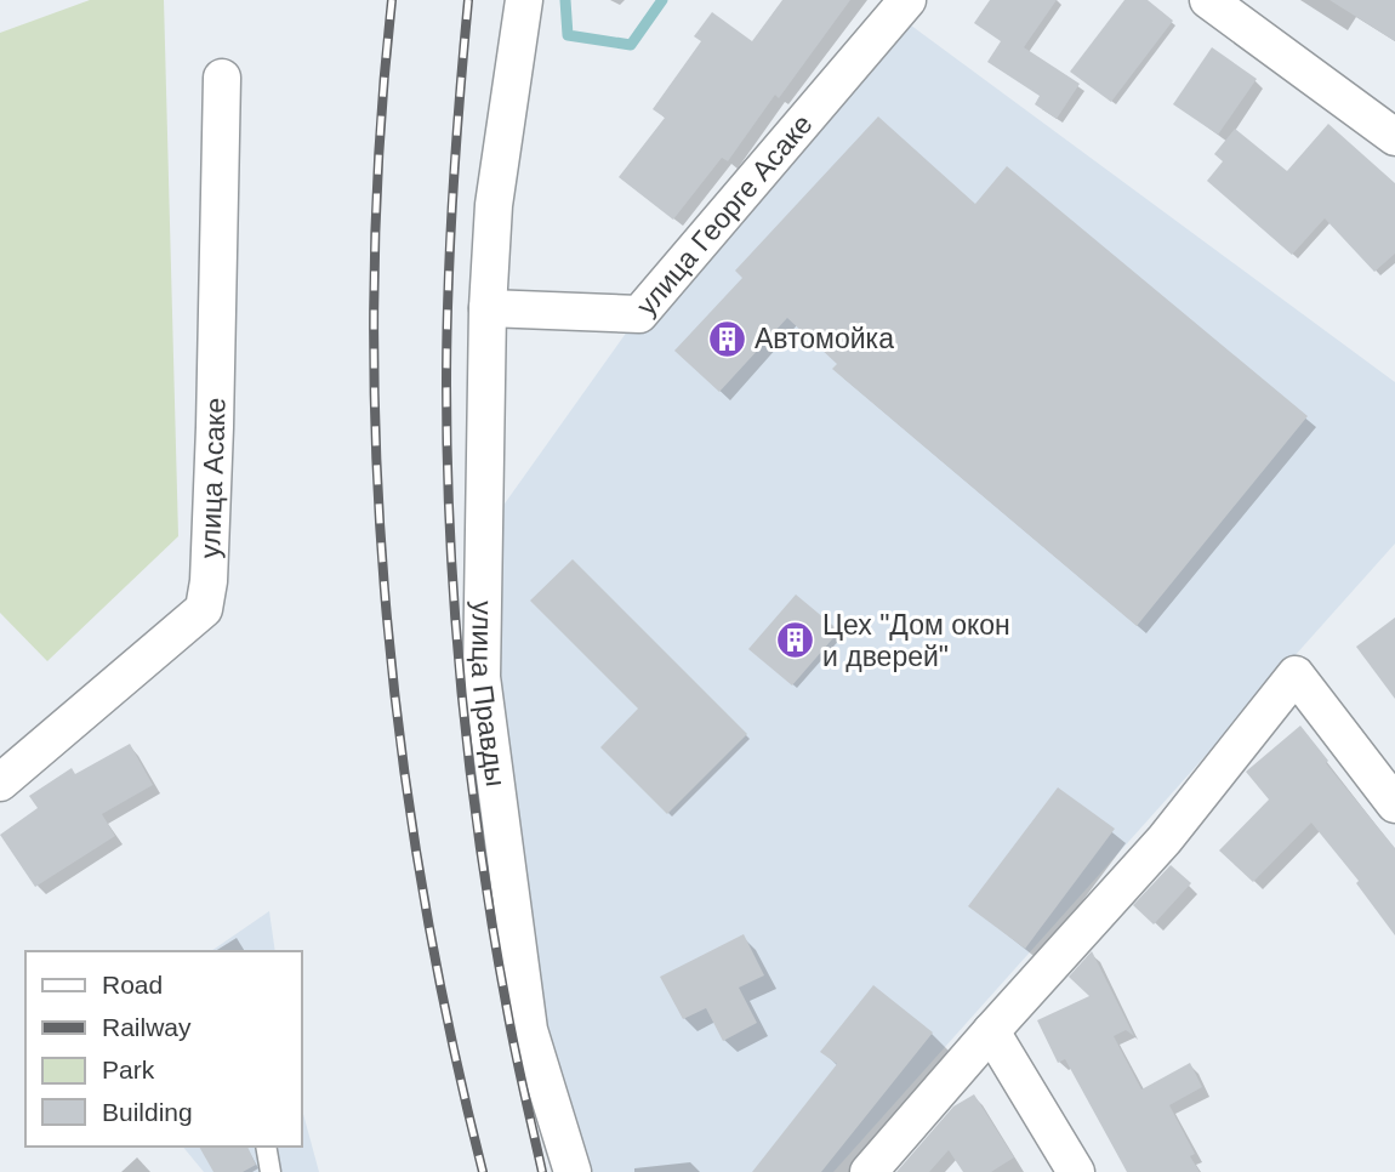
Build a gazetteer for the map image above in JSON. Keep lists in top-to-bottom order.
{
  "streets": {
    "street": ["улица Георге Асаке", "улица Асаке", "улица Правды"]
  },
  "crossings": [
    ["улица Георге Асаке", "улица Правды"]
  ],
  "places": {
    "building": ["Автомойка", "Цех \"Дом окон и дверей\""]
  },
  "legend": [
    "Road",
    "Railway",
    "Park",
    "Building"
  ]
}
